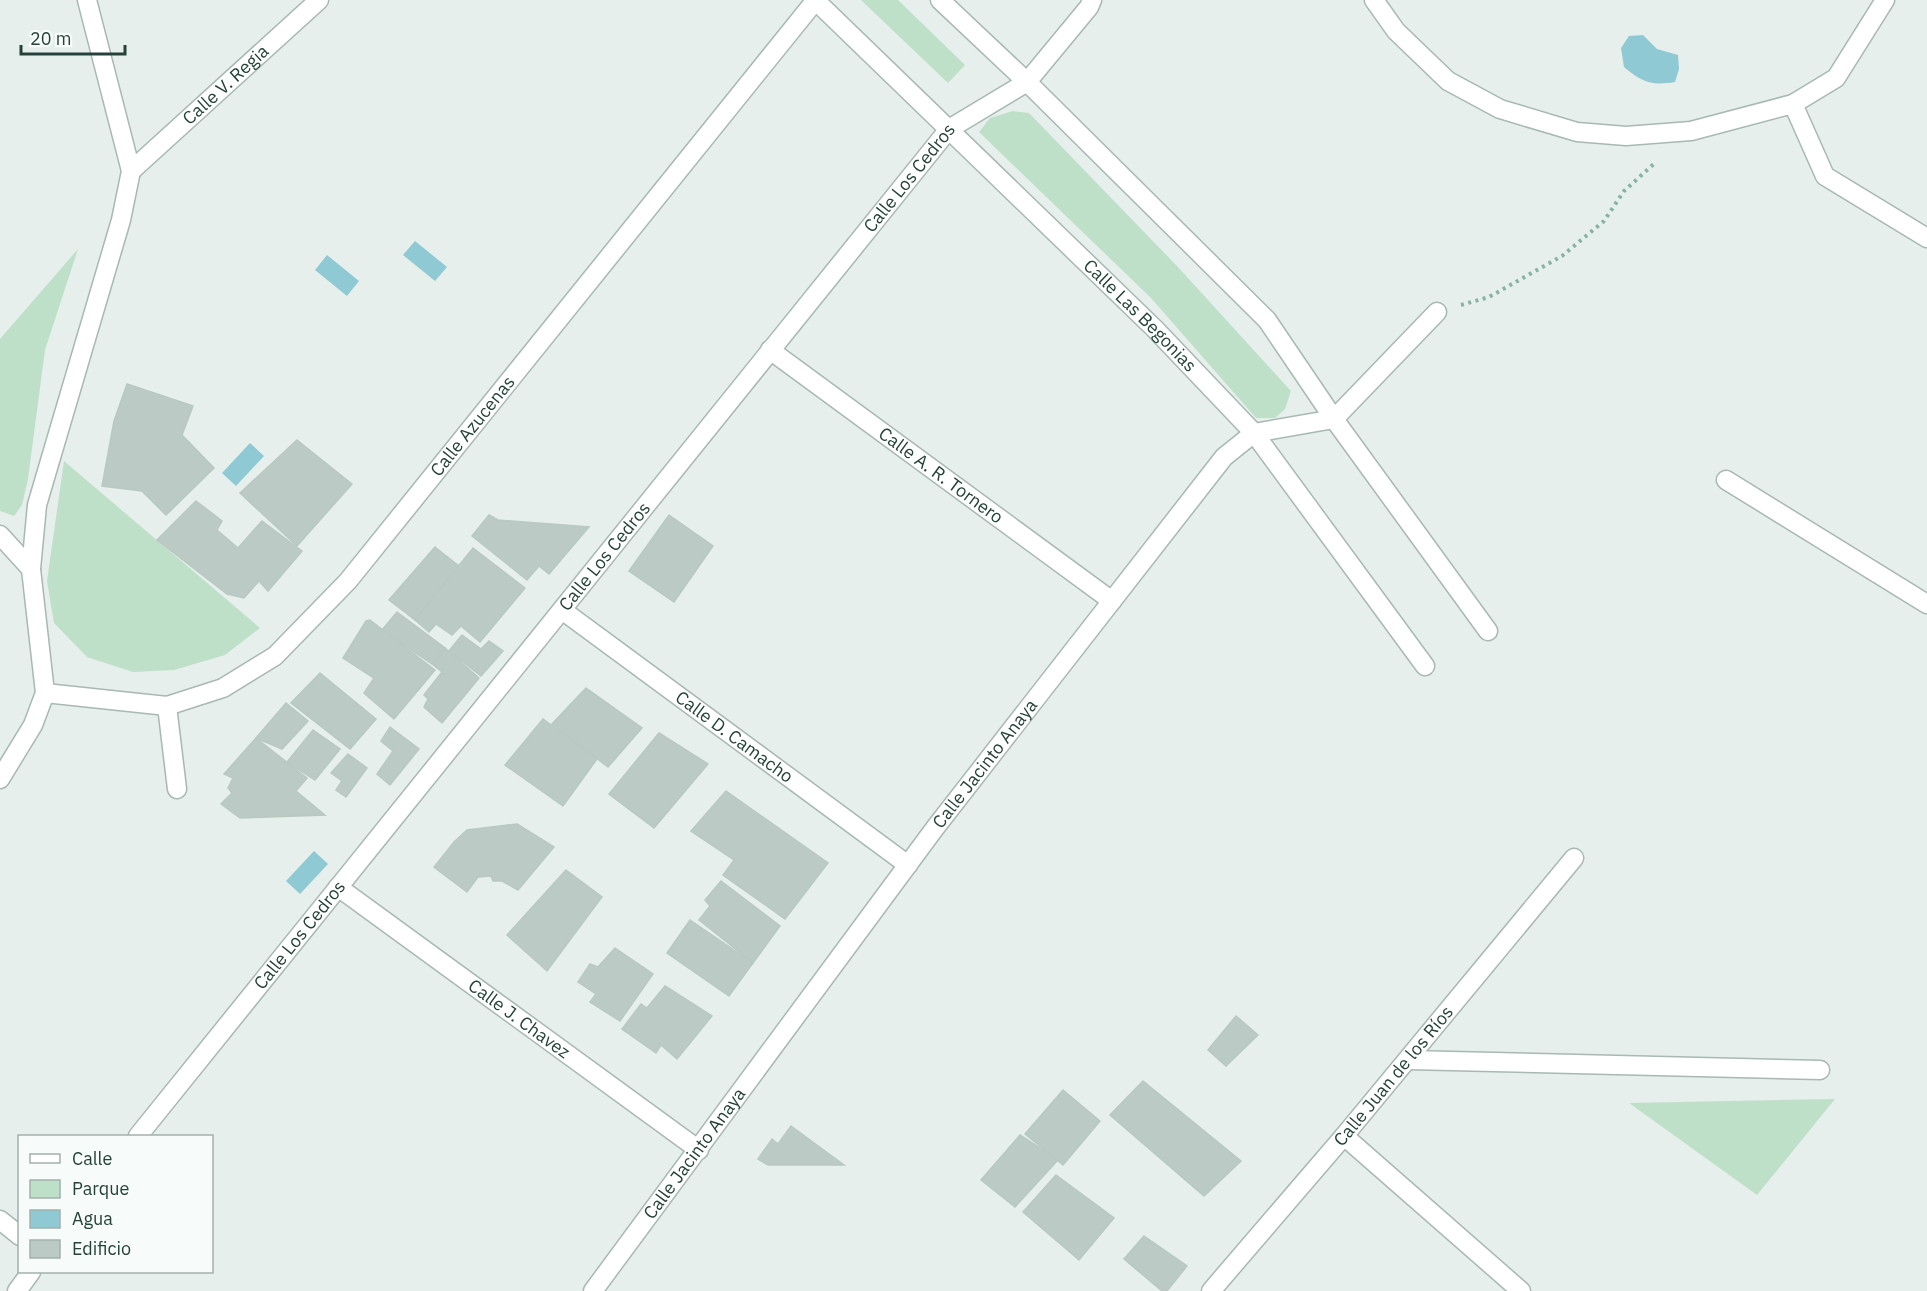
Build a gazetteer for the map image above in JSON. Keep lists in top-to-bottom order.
{
  "streets": {
    "street": [
      "Calle V. Regia",
      "Calle Los Cedros",
      "Calle Las Begonias",
      "Calle Azucenas",
      "Calle A. R. Tornero",
      "Calle D. Camacho",
      "Calle Jacinto Anaya",
      "Calle J. Chavez",
      "Calle Juan de los Ríos"
    ]
  },
  "crossings": [
    ["Calle Los Cedros", "Calle Las Begonias"],
    ["Calle Los Cedros", "Calle A. R. Tornero"],
    ["Calle Los Cedros", "Calle D. Camacho"],
    ["Calle Los Cedros", "Calle J. Chavez"],
    ["Calle Las Begonias", "Calle Azucenas"],
    ["Calle Las Begonias", "Calle Jacinto Anaya"],
    ["Calle A. R. Tornero", "Calle Jacinto Anaya"],
    ["Calle D. Camacho", "Calle Jacinto Anaya"],
    ["Calle Jacinto Anaya", "Calle J. Chavez"]
  ],
  "legend": [
    "Calle",
    "Parque",
    "Agua",
    "Edificio"
  ],
  "scale_bar": "20 m"
}
